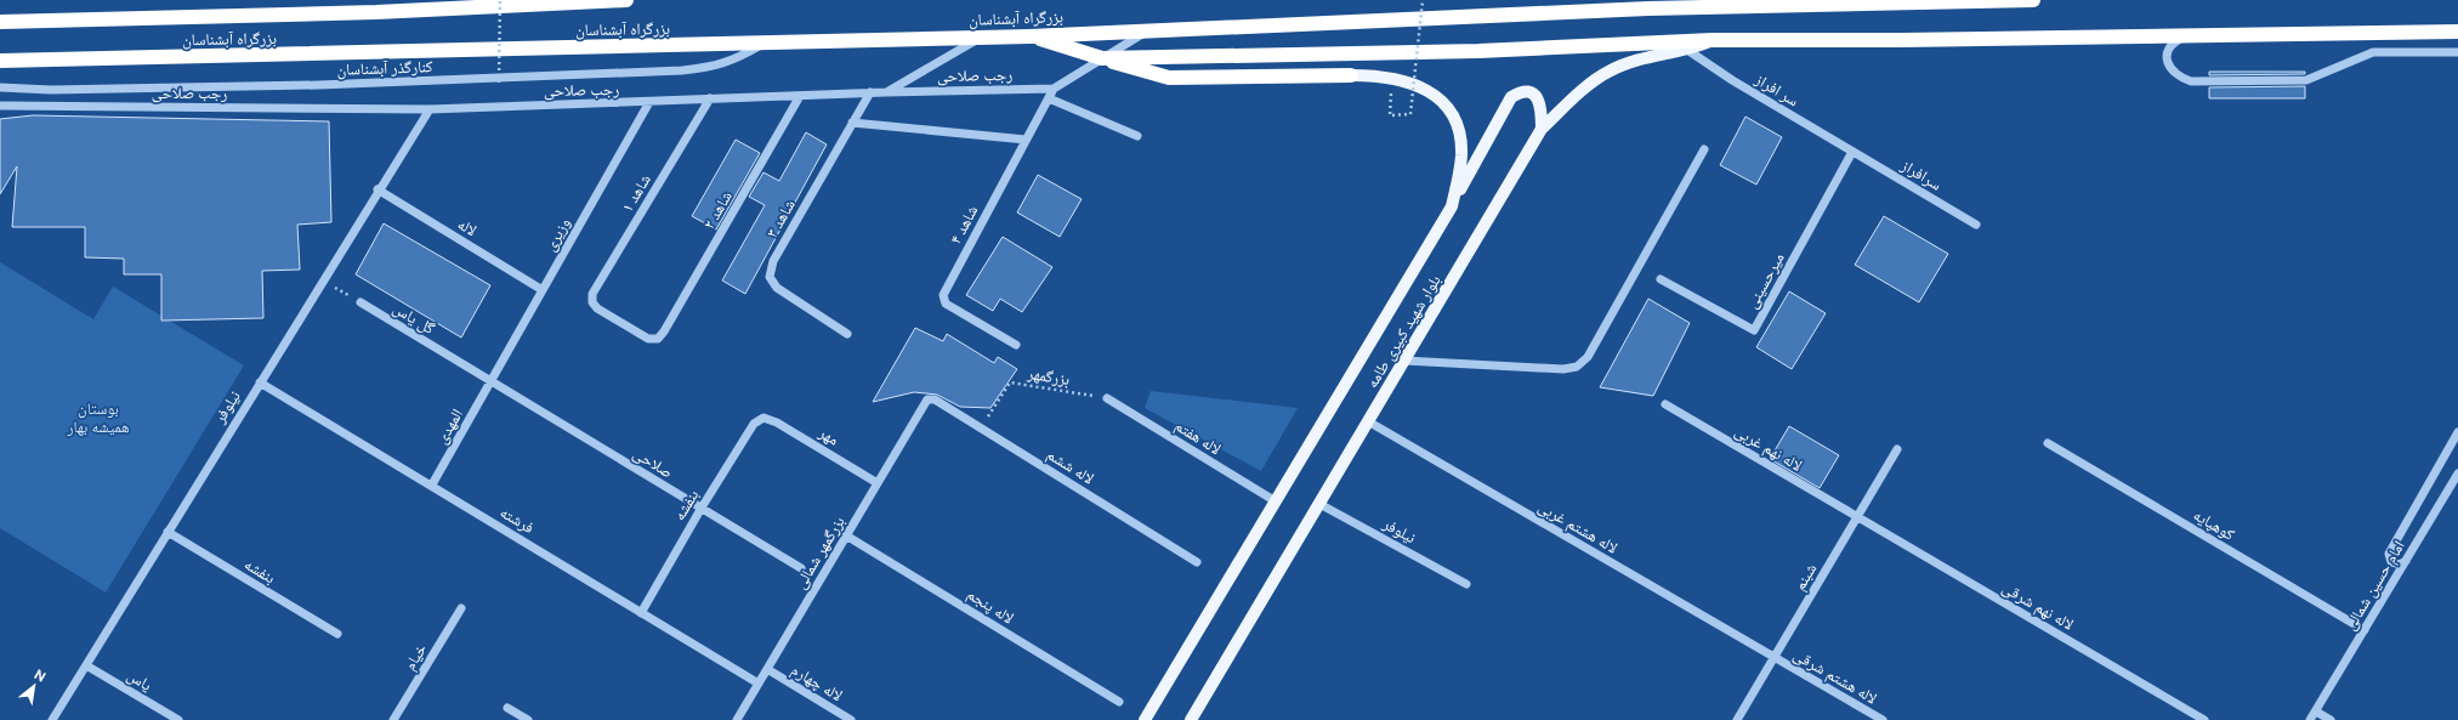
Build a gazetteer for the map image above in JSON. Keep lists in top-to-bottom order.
{
  "streets": {
    "highway": ["بزرگراه آبشناسان"],
    "main road": ["بلوار شهید کبیری طامه"],
    "street": [
      "کنارگذر آبشناسان",
      "رجب صلاحی",
      "سر افراز",
      "سرافراز",
      "شاهد ۱",
      "شاهد ۲",
      "شاهد ۳",
      "شاهد ۴",
      "لاله",
      "وزیری",
      "میرحسینی",
      "گل یاس",
      "نیلوفر",
      "المهدی",
      "مهر",
      "لاله هفتم",
      "لاله نهم غربی",
      "صلاحی",
      "لاله ششم",
      "بنفشه",
      "فرشته",
      "کوهپایه",
      "لاله هشتم غربی",
      "بزرگمهر شمالی",
      "شبنم",
      "امام حسین شمالی",
      "لاله پنجم",
      "لاله نهم شرقی",
      "خیام",
      "لاله هشتم شرقی",
      "یاس",
      "لاله چهارم"
    ],
    "path": ["بزرگمهر"]
  },
  "crossings": [
    ["بزرگراه آبشناسان", "کنارگذر آبشناسان"],
    ["رجب صلاحی", "شاهد ۱"],
    ["رجب صلاحی", "شاهد ۲"],
    ["رجب صلاحی", "شاهد ۳"],
    ["رجب صلاحی", "شاهد ۴"],
    ["رجب صلاحی", "وزیری"],
    ["رجب صلاحی", "نیلوفر"],
    ["سر افراز", "سرافراز"],
    ["سر افراز", "میرحسینی"],
    ["سر افراز", "بلوار شهید کبیری طامه"],
    ["سرافراز", "میرحسینی"],
    ["شاهد ۱", "شاهد ۲"],
    ["لاله", "وزیری"],
    ["لاله", "نیلوفر"],
    ["وزیری", "گل یاس"],
    ["وزیری", "المهدی"],
    ["وزیری", "صلاحی"],
    ["گل یاس", "المهدی"],
    ["گل یاس", "صلاحی"],
    ["بلوار شهید کبیری طامه", "نیلوفر"],
    ["بلوار شهید کبیری طامه", "لاله هفتم"],
    ["بلوار شهید کبیری طامه", "لاله هشتم غربی"],
    ["بزرگمهر", "لاله هفتم"],
    ["بزرگمهر", "لاله ششم"],
    ["نیلوفر", "بنفشه"],
    ["نیلوفر", "فرشته"],
    ["نیلوفر", "یاس"],
    ["المهدی", "صلاحی"],
    ["المهدی", "فرشته"],
    ["مهر", "بنفشه"],
    ["مهر", "بزرگمهر شمالی"],
    ["لاله نهم غربی", "شبنم"],
    ["لاله نهم غربی", "لاله نهم شرقی"],
    ["صلاحی", "بنفشه"],
    ["لاله ششم", "بزرگمهر شمالی"],
    ["بنفشه", "فرشته"],
    ["فرشته", "بزرگمهر شمالی"],
    ["کوهپایه", "امام حسین شمالی"],
    ["لاله هشتم غربی", "شبنم"],
    ["لاله هشتم غربی", "لاله هشتم شرقی"],
    ["بزرگمهر شمالی", "لاله پنجم"],
    ["بزرگمهر شمالی", "لاله چهارم"],
    ["شبنم", "لاله نهم شرقی"],
    ["شبنم", "لاله هشتم شرقی"]
  ],
  "parks": ["بوستان همیشه بهار"],
  "north": "top right"
}
